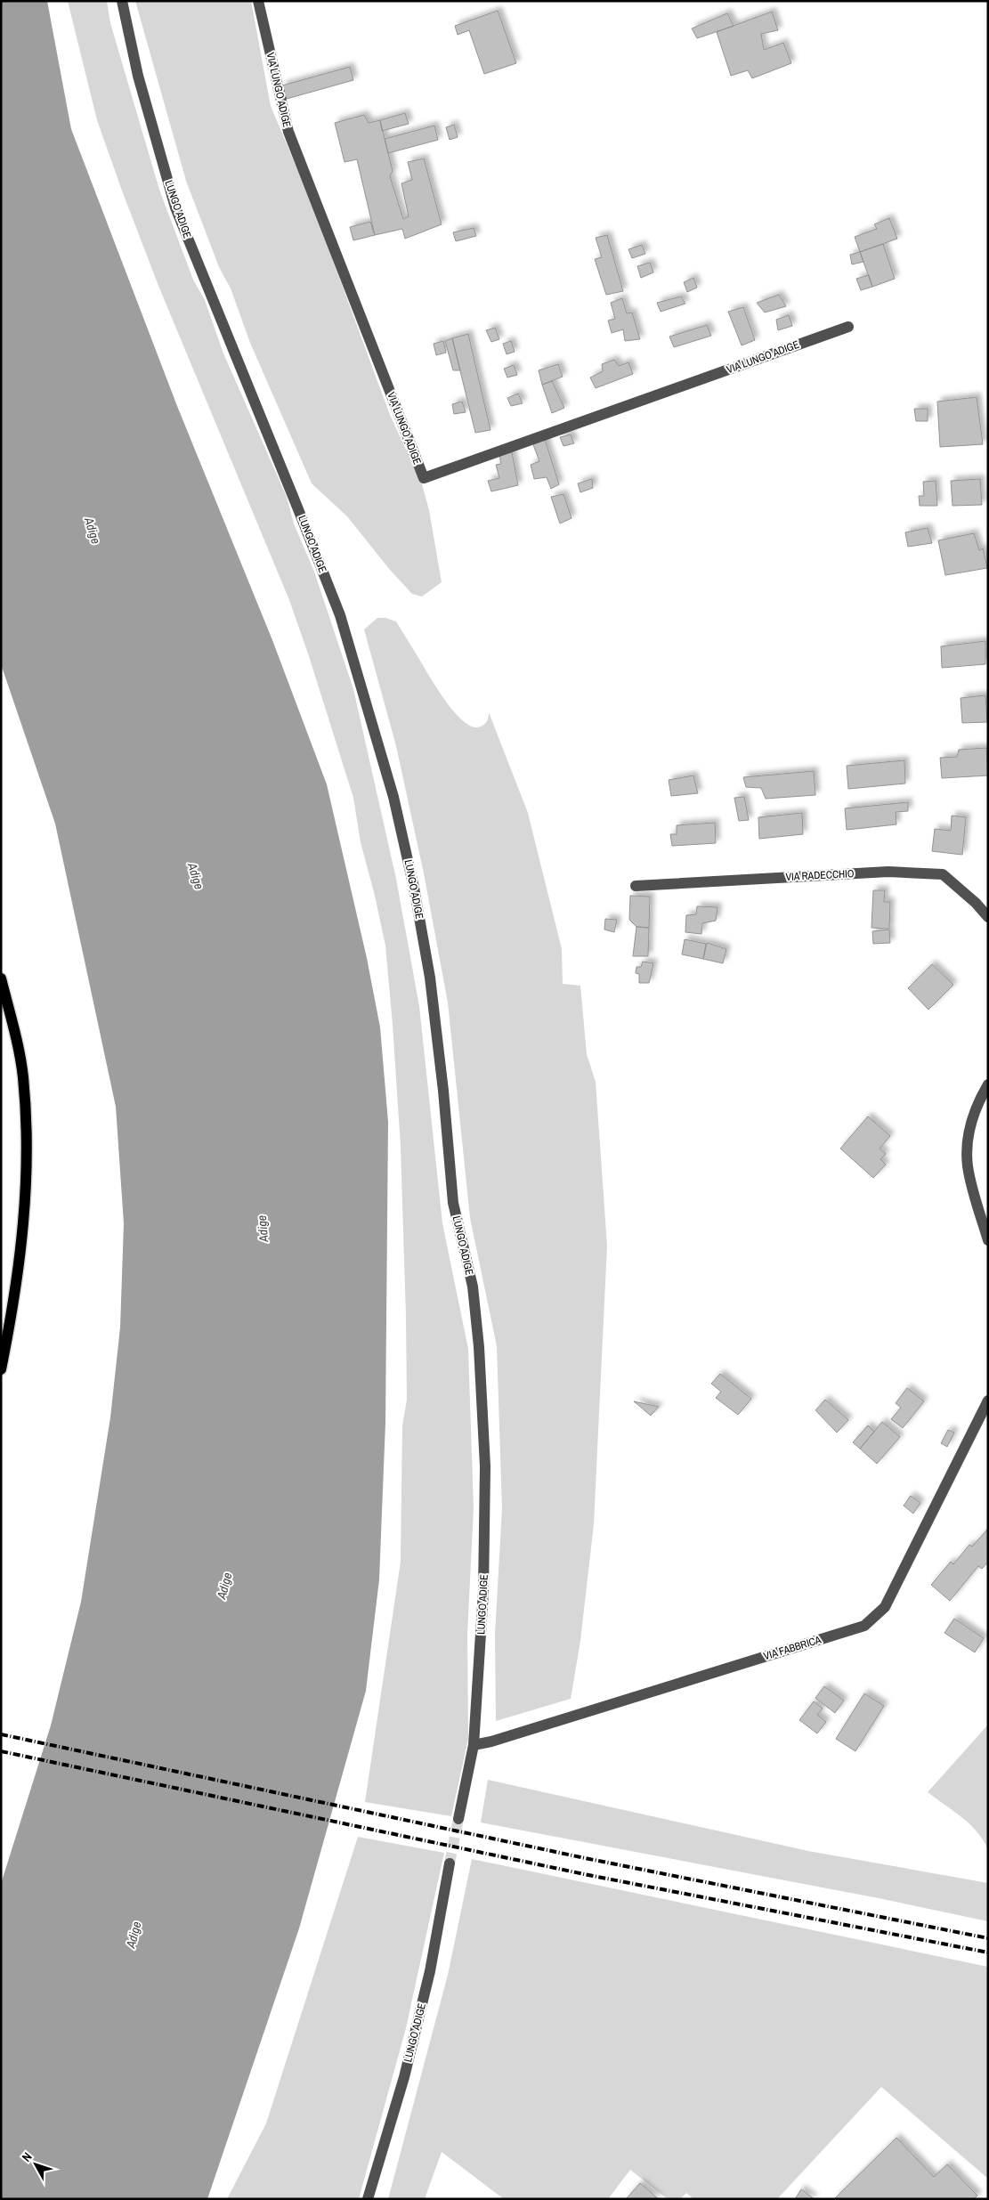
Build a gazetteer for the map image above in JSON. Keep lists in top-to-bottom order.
{
  "streets": {
    "street": [
      "VIA LUNGO ADIGE",
      "LUNGO ADIGE",
      "VIA RADECCHIO",
      "VIA FABBRICA"
    ]
  },
  "crossings": [
    ["LUNGO ADIGE", "VIA FABBRICA"]
  ],
  "water": ["Adige"],
  "north": "top left"
}
